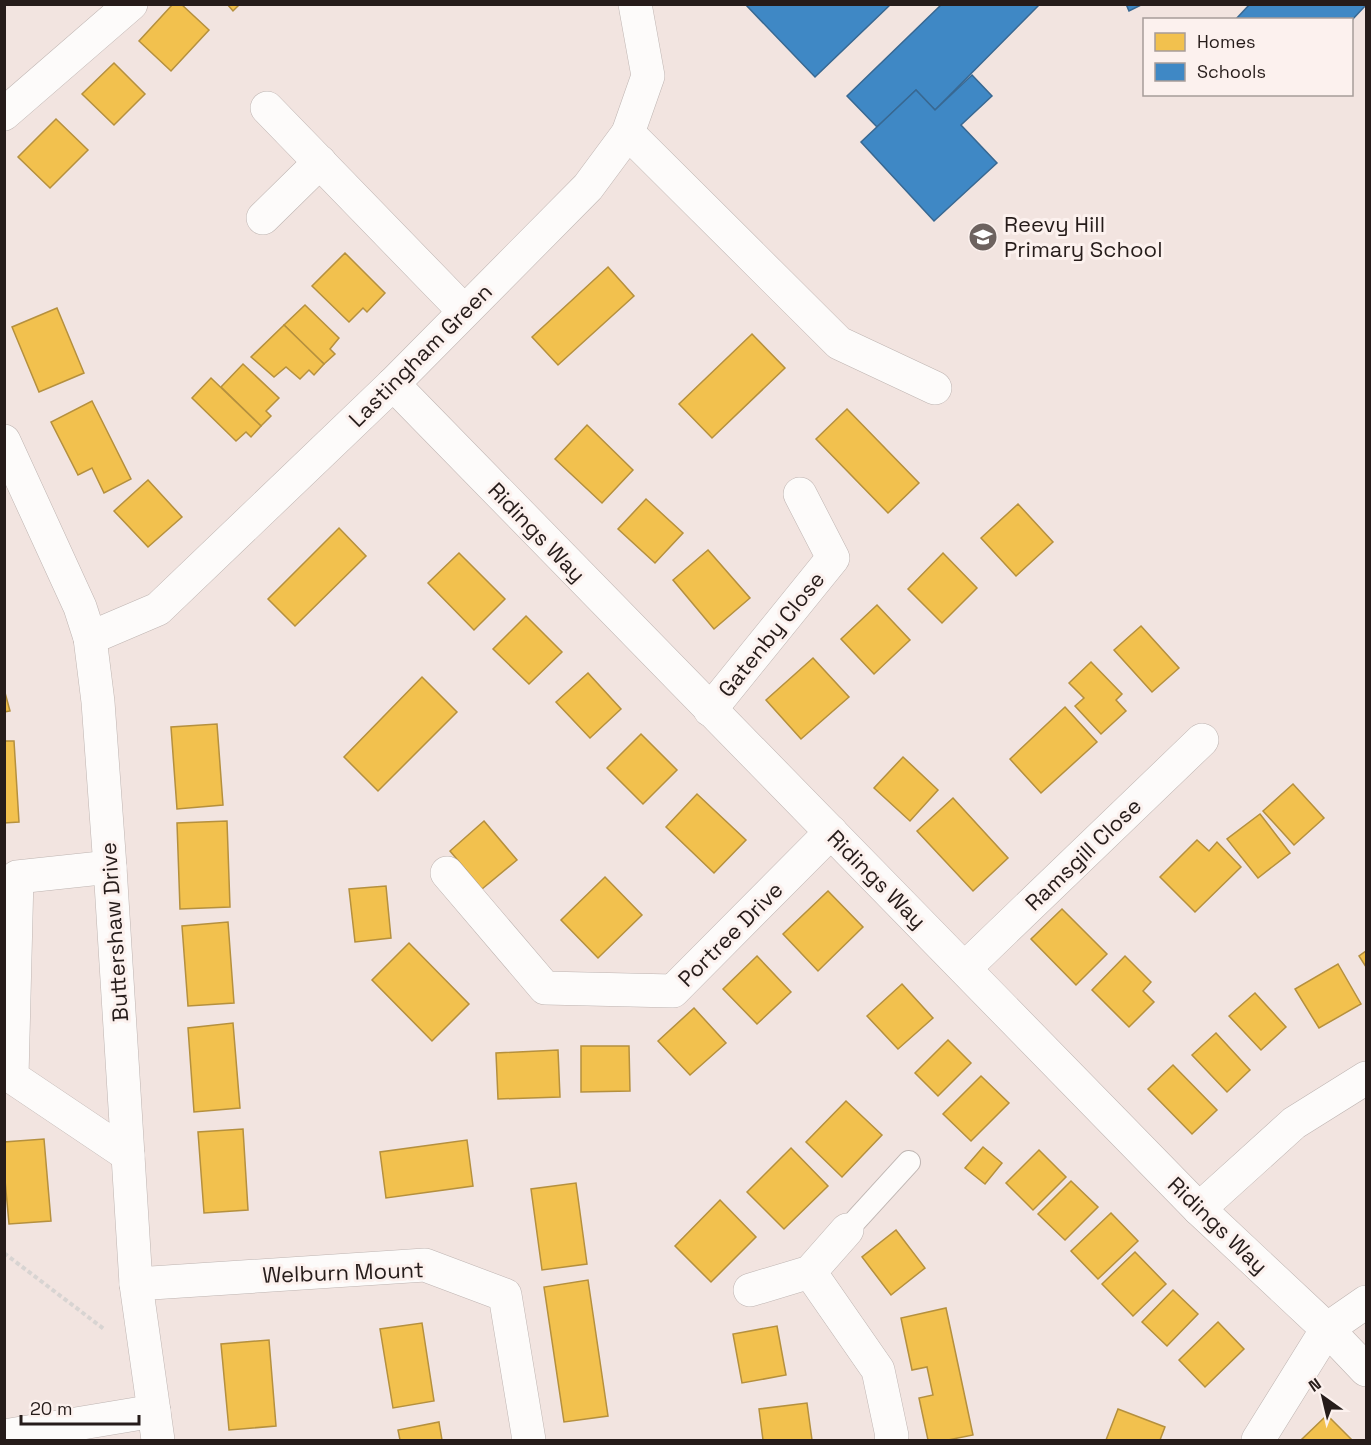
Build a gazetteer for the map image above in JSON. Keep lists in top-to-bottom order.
{
  "streets": {
    "street": [
      "Lastingham Green",
      "Ridings Way",
      "Gatenby Close",
      "Ramsgill Close",
      "Buttershaw Drive",
      "Portree Drive",
      "Welburn Mount"
    ]
  },
  "crossings": [
    ["Lastingham Green", "Ridings Way"],
    ["Lastingham Green", "Buttershaw Drive"],
    ["Ridings Way", "Gatenby Close"],
    ["Ridings Way", "Ramsgill Close"],
    ["Ridings Way", "Portree Drive"],
    ["Buttershaw Drive", "Welburn Mount"]
  ],
  "places": {
    "school or university": ["Reevy Hill Primary School"]
  },
  "legend": ["Homes", "Schools"],
  "scale_bar": "20 m",
  "north": "top left"
}
